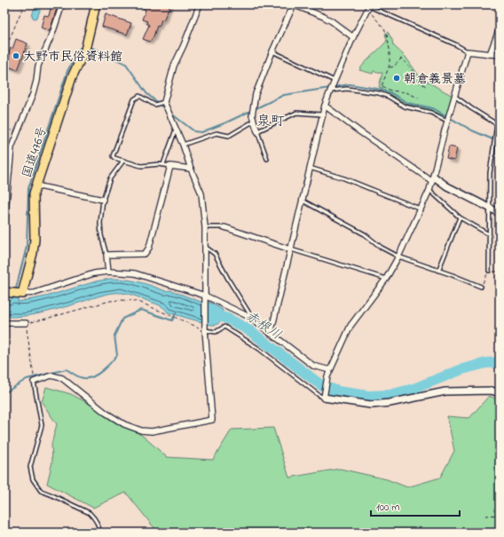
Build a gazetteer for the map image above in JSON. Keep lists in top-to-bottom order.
{
  "streets": {
    "highway": ["国道476号"]
  },
  "districts": ["泉町"],
  "water": ["赤根川"],
  "places": ["大野市民俗資料館", "朝倉義景墓"],
  "scale_bar": "100 m"
}
